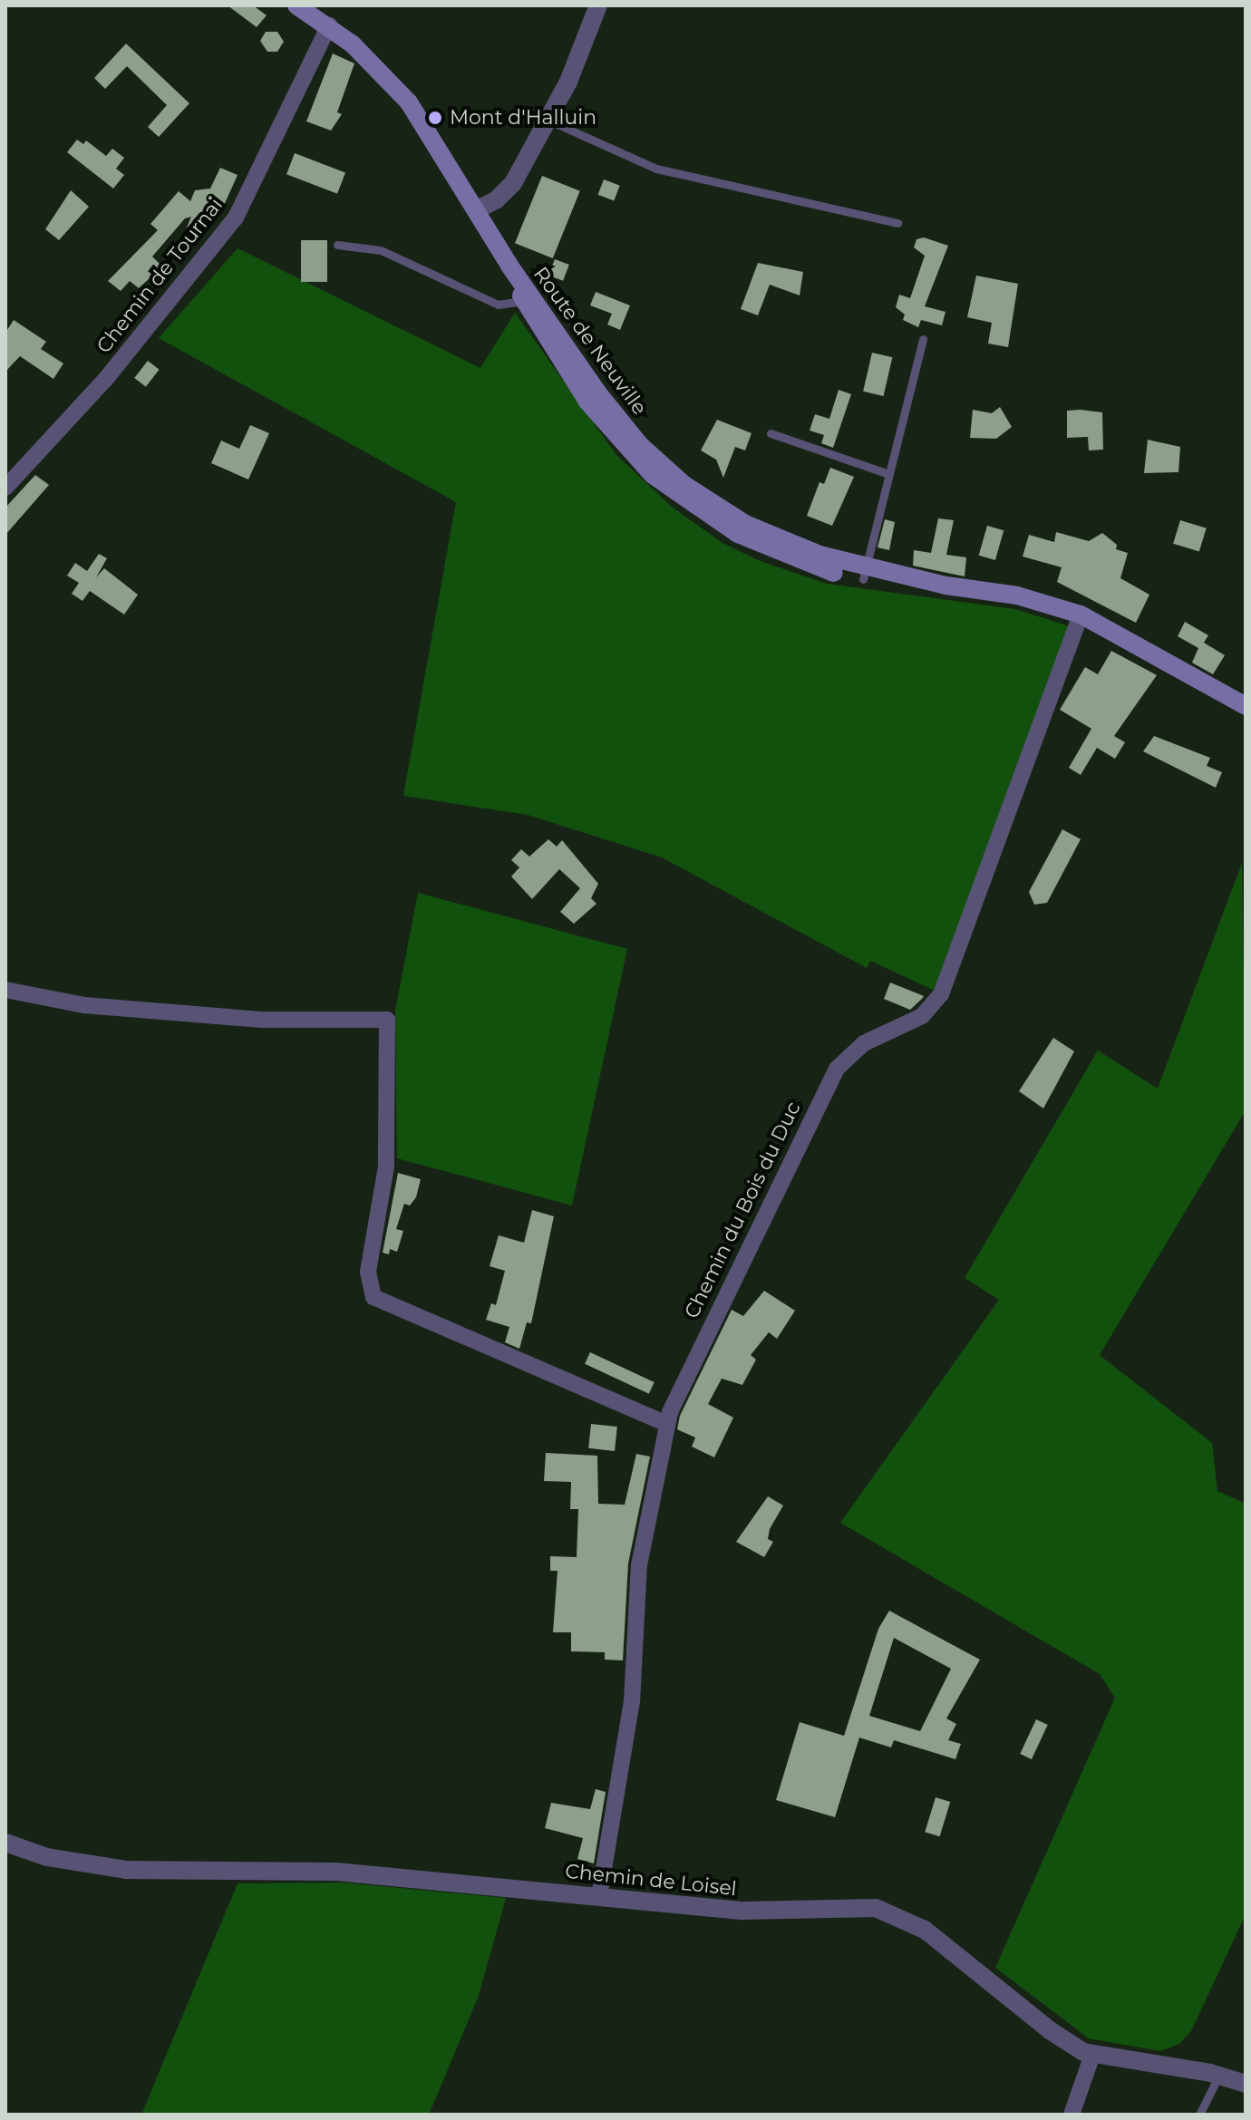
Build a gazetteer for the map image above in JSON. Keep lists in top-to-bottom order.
{
  "streets": {
    "main road": ["Route de Neuville"],
    "street": ["Chemin de Tournai", "Chemin du Bois du Duc", "Chemin de Loisel"]
  },
  "crossings": [
    ["Chemin de Tournai", "Route de Neuville"],
    ["Route de Neuville", "Chemin du Bois du Duc"],
    ["Chemin du Bois du Duc", "Chemin de Loisel"]
  ],
  "places": ["Mont d'Halluin"]
}
